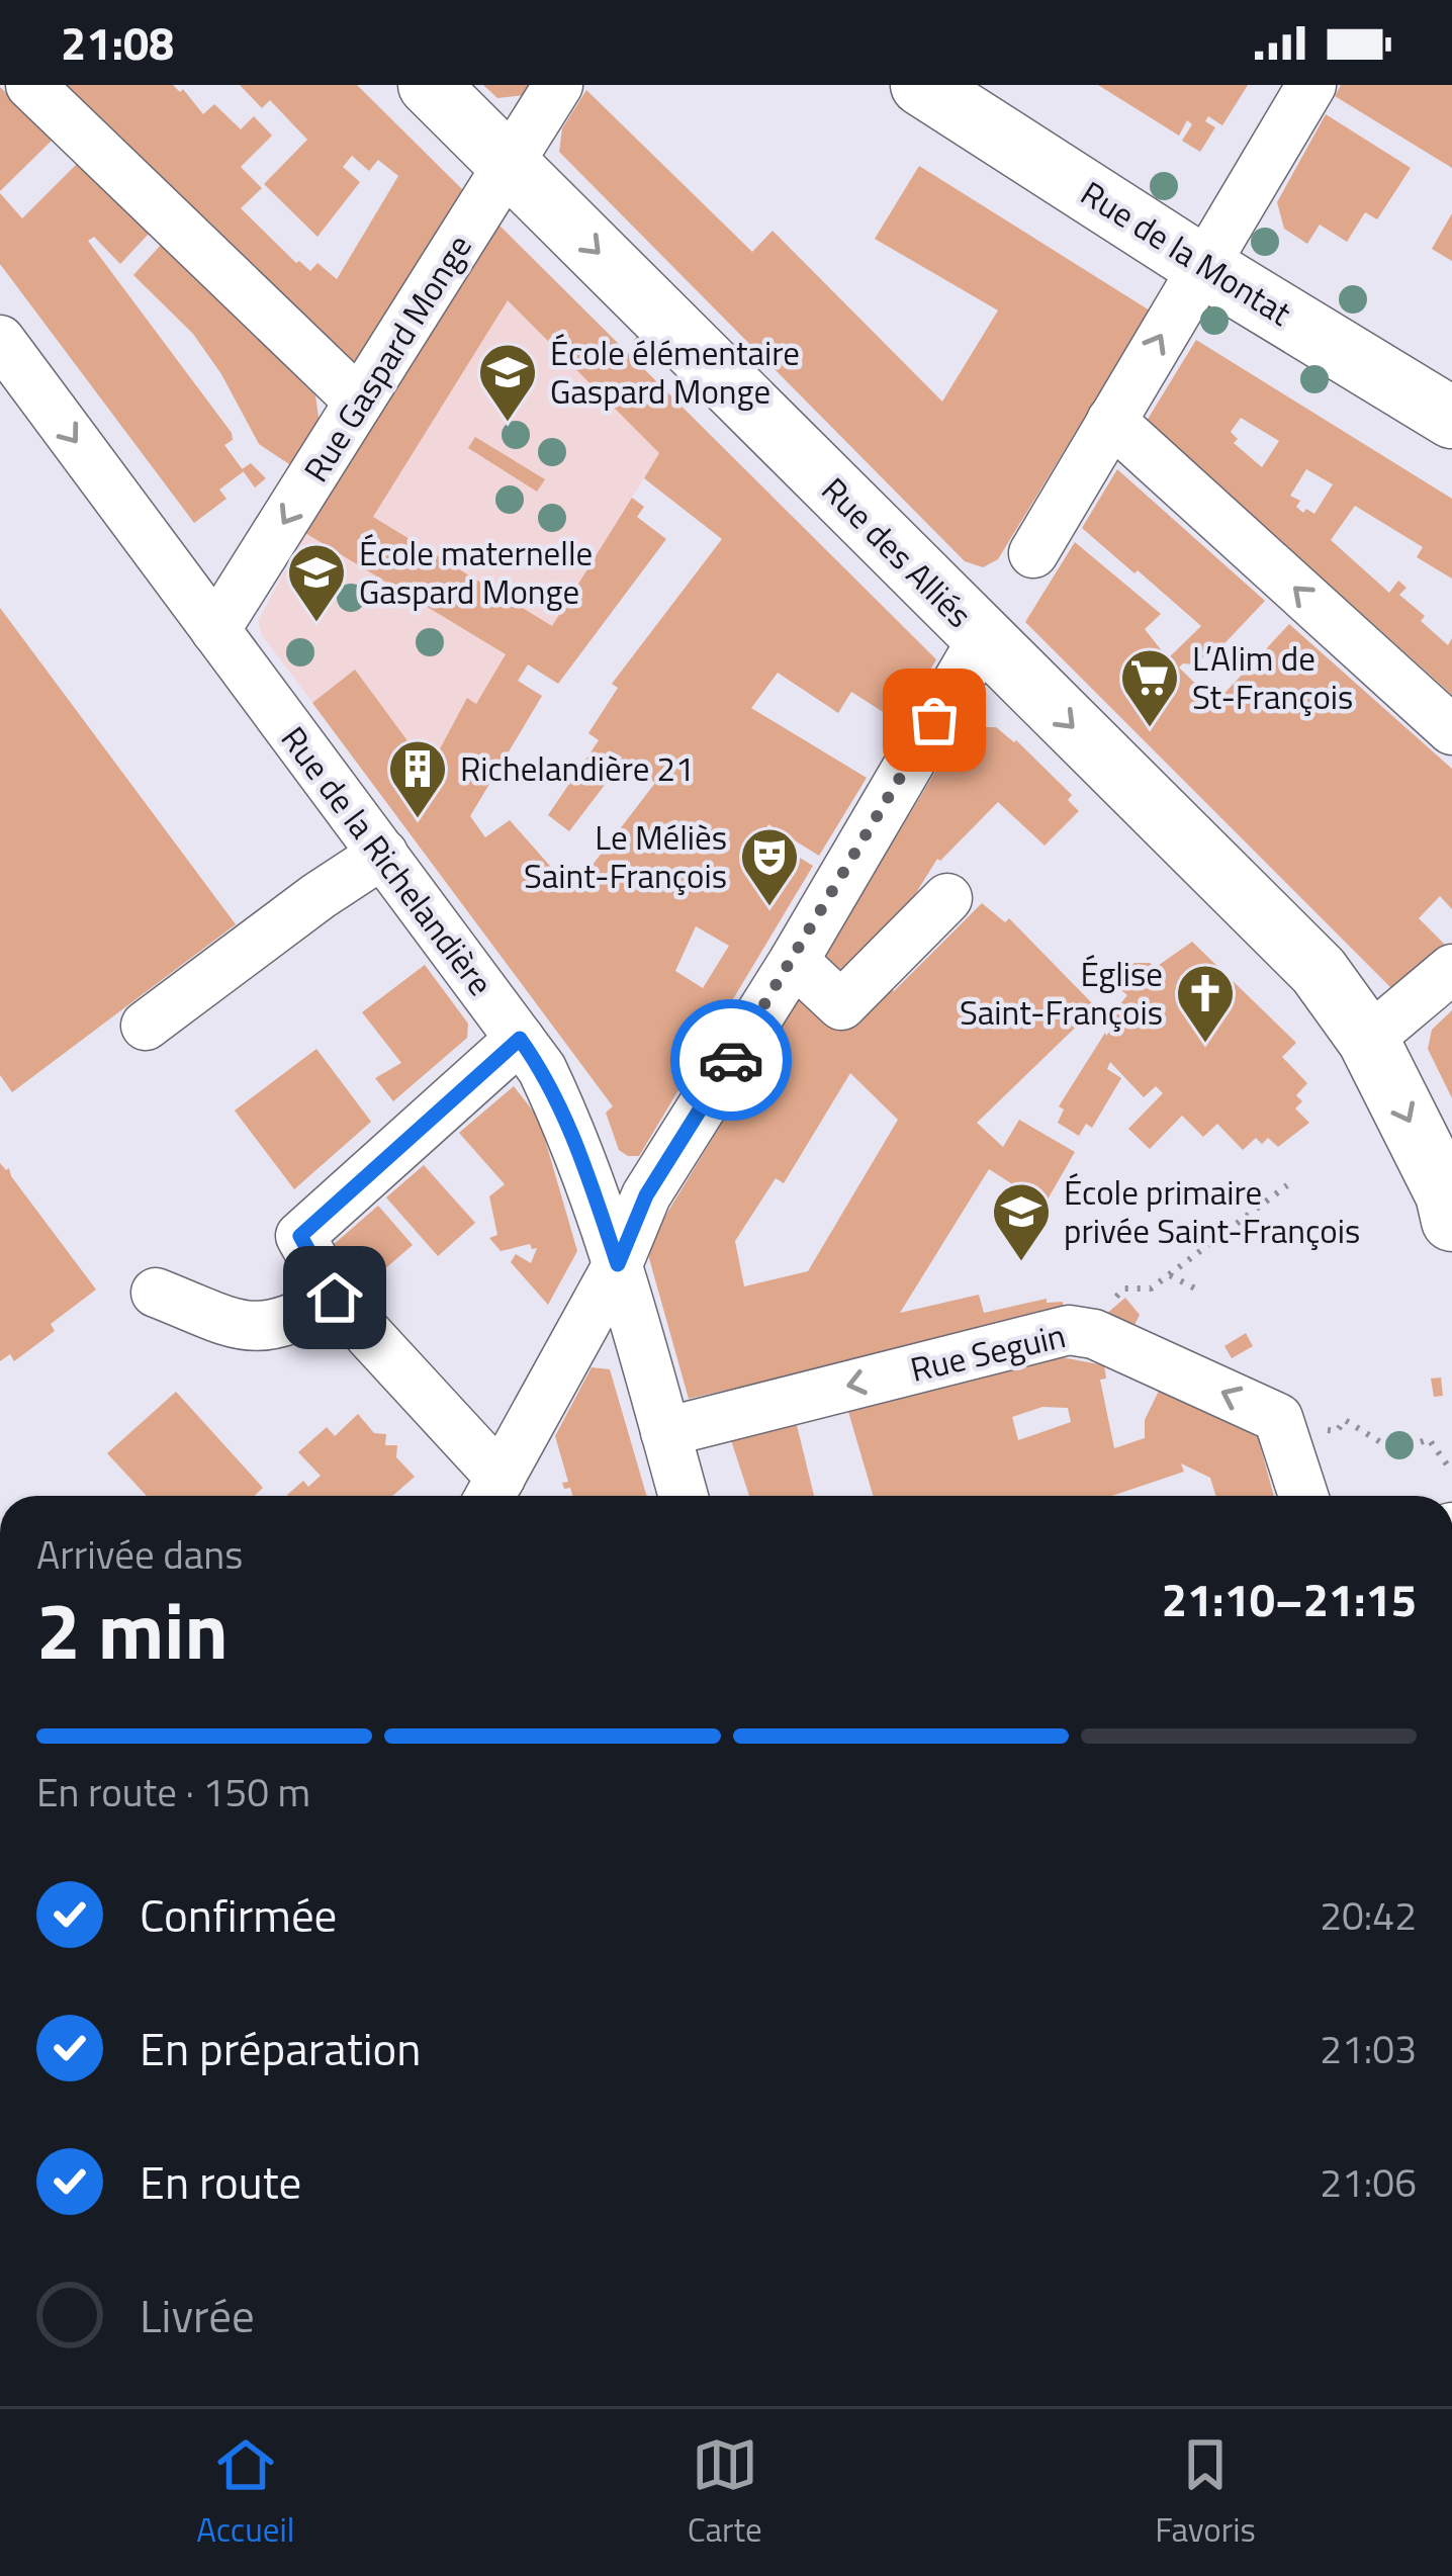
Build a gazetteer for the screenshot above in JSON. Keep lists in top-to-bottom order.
{
  "streets": {
    "main road": ["Rue de la Montat", "Rue des Alliés"],
    "street": ["Rue Gaspard Monge", "Rue de la Richelandière", "Rue Seguin"]
  },
  "crossings": [
    ["Rue Gaspard Monge", "Rue des Alliés"],
    ["Rue Gaspard Monge", "Rue de la Richelandière"],
    ["Rue de la Richelandière", "Rue Seguin"]
  ],
  "one_way": ["Rue Gaspard Monge", "Rue des Alliés", "Rue Seguin"],
  "places": {
    "school or university": ["École élémentaire Gaspard Monge", "École maternelle Gaspard Monge", "École primaire privée Saint-François"],
    "supermarket": ["L’Alim de St-François"],
    "building": ["Richelandière 21"],
    "theatre": ["Le Méliès Saint-François"],
    "church": ["Église Saint-François"]
  },
  "page": {
    "status": "21:08",
    "heading": ["2 min", "Arrivée dans", "21:10–21:15"],
    "bar": "En route · 150 m",
    "list": [
      ["Confirmée", "20:42"],
      ["En préparation", "21:03"],
      ["En route", "21:06"],
      "Livrée"
    ],
    "tabs": ["Accueil", "Carte", "Favoris"]
  }
}
